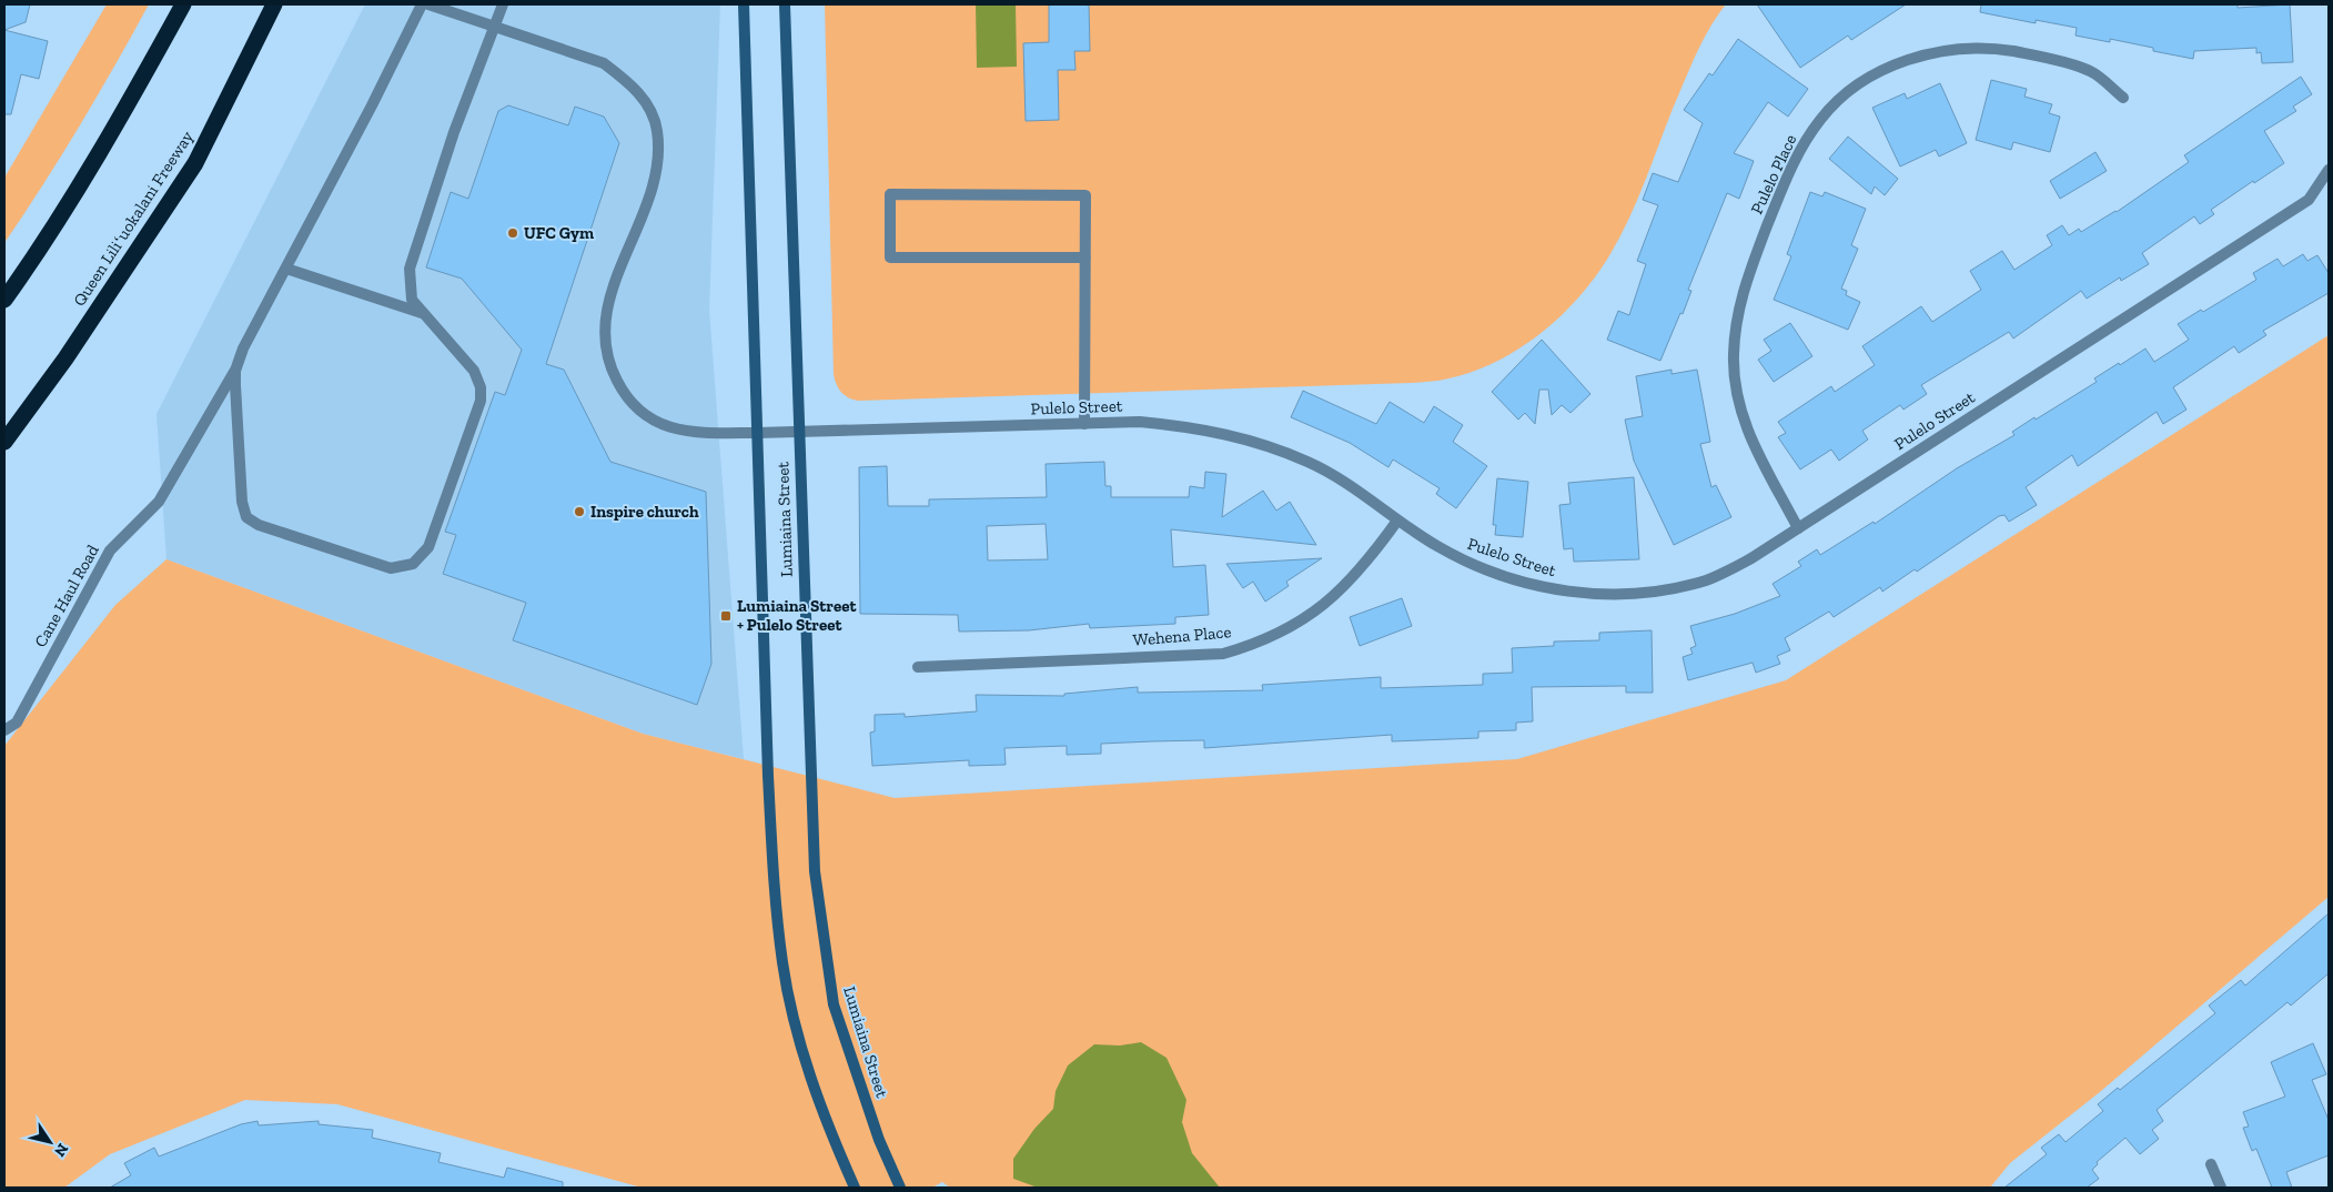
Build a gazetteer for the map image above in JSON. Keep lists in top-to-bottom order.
{
  "streets": {
    "highway": ["Queen Liliʻuokalani Freeway"],
    "main road": ["Lumiaina Street"],
    "street": [
      "Pulelo Place",
      "Pulelo Street",
      "Cane Haul Road",
      "Wehena Place"
    ]
  },
  "crossings": [
    ["Pulelo Place", "Pulelo Street"],
    ["Pulelo Street", "Lumiaina Street"],
    ["Pulelo Street", "Wehena Place"]
  ],
  "places": {
    "other": ["UFC Gym", "Inspire church"],
    "transit": ["Lumiaina Street + Pulelo Street"]
  },
  "north": "bottom right"
}
